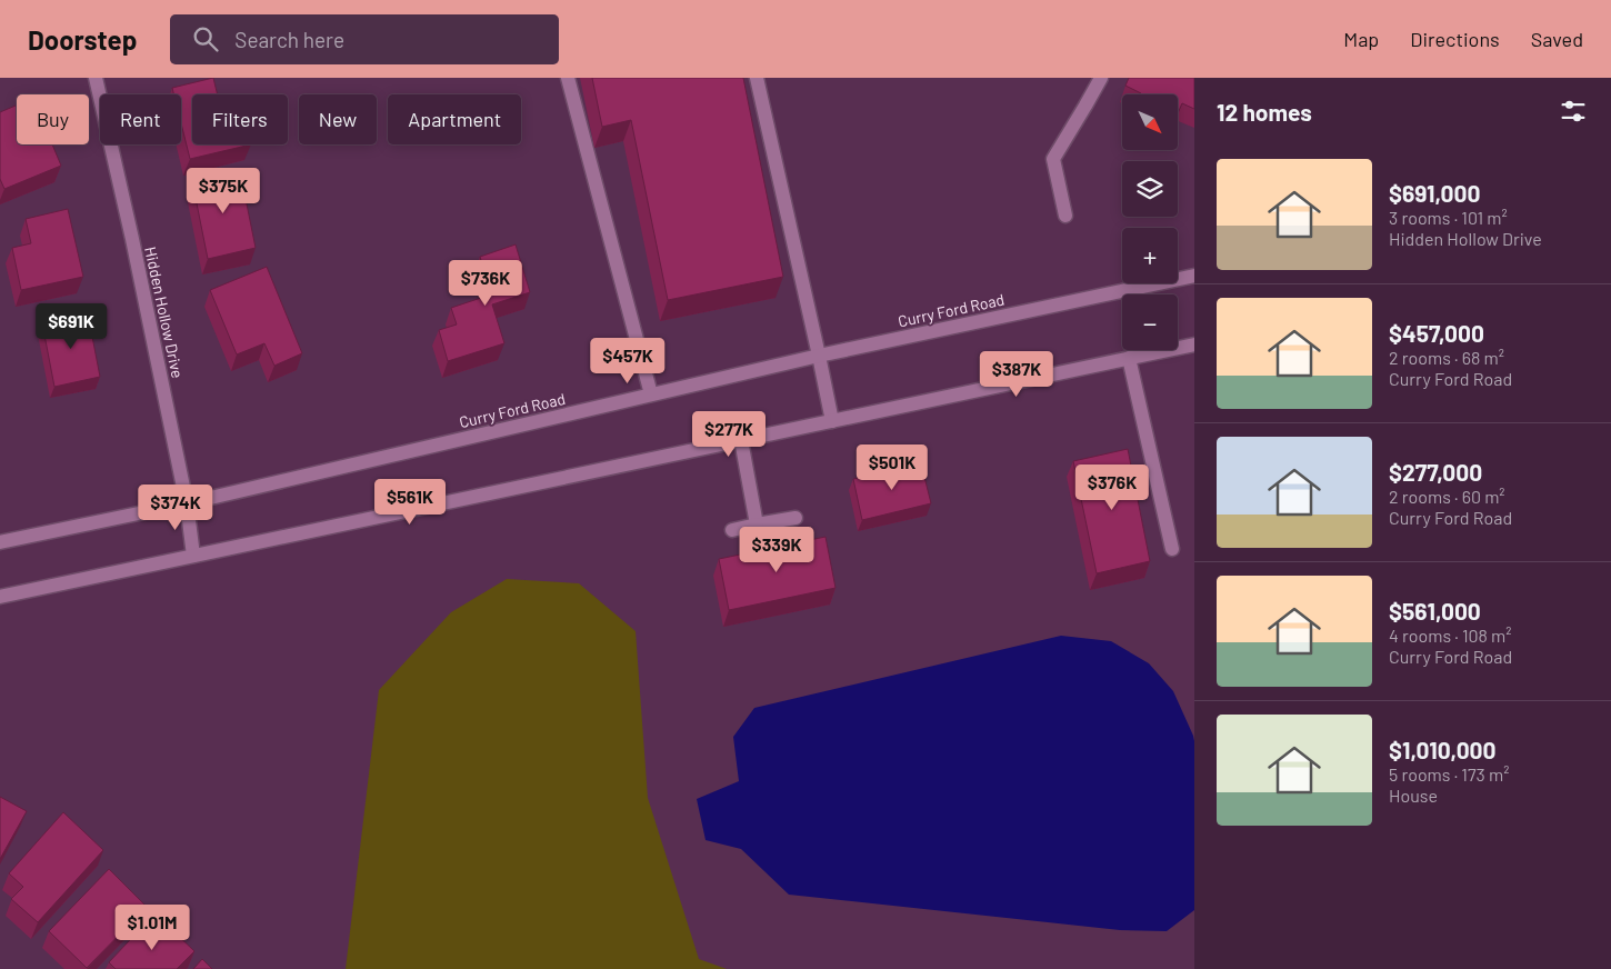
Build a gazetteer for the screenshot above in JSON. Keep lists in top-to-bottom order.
{
  "streets": {
    "street": ["Curry Ford Road", "Hidden Hollow Drive"]
  },
  "crossings": [
    ["Curry Ford Road", "Hidden Hollow Drive"]
  ],
  "north": "bottom right",
  "page": {
    "header": "Doorstep",
    "search": "Search here",
    "nav": ["Map", "Directions", "Saved"],
    "heading": "12 homes",
    "map_buttons": ["+", "−"],
    "chip": [
      "Buy",
      "Rent",
      "Filters",
      "New",
      "Apartment"
    ],
    "list": [
      {
        "name": "$691,000",
        "note": "3 rooms · 101 m² · Hidden Hollow Drive"
      },
      {
        "name": "$457,000",
        "note": "2 rooms · 68 m² · Curry Ford Road"
      },
      {
        "name": "$277,000",
        "note": "2 rooms · 60 m² · Curry Ford Road"
      },
      {
        "name": "$561,000",
        "note": "4 rooms · 108 m² · Curry Ford Road"
      },
      {
        "name": "$1,010,000",
        "note": "5 rooms · 173 m² · House"
      }
    ],
    "price": [
      "$375K",
      "$736K",
      "$691K",
      "$457K",
      "$387K",
      "$277K",
      "$501K",
      "$376K",
      "$561K",
      "$374K",
      "$339K",
      "$1.01M"
    ]
  }
}
